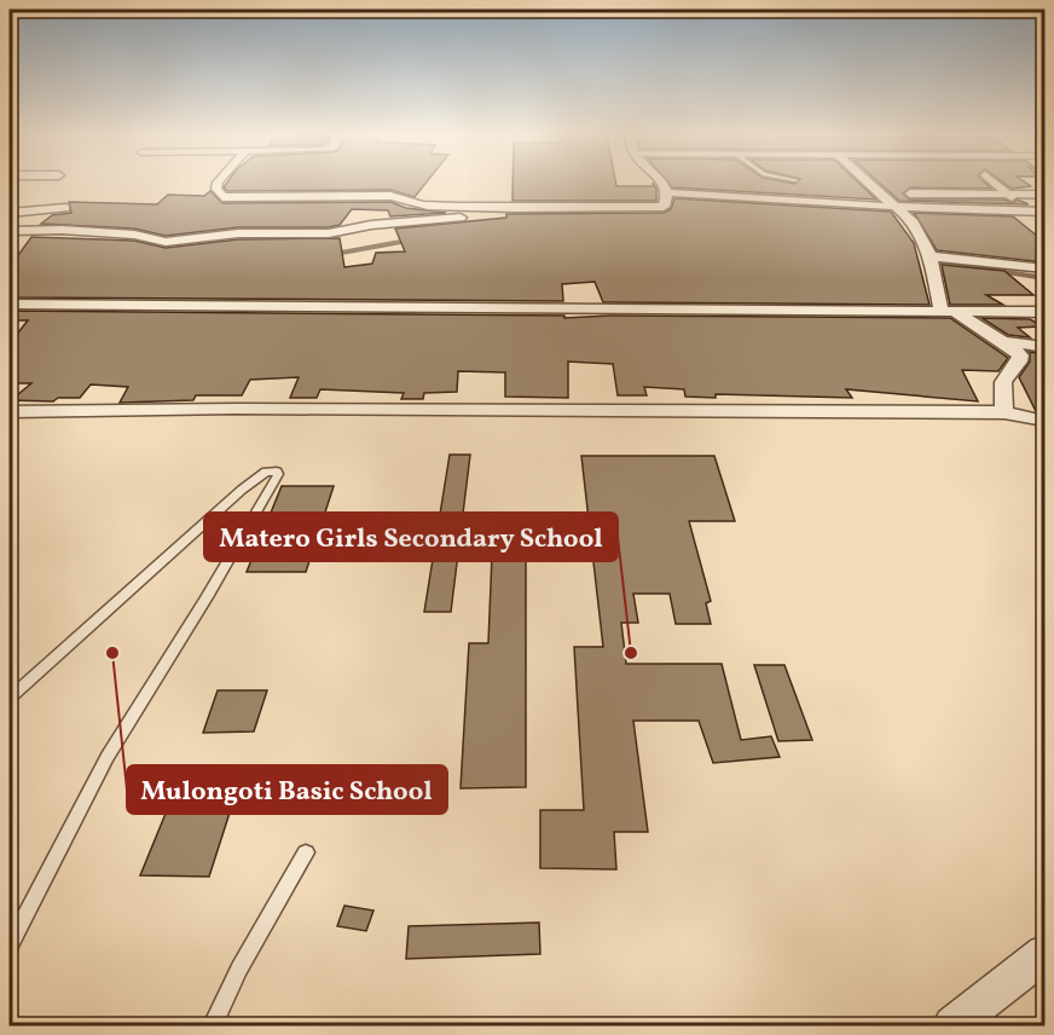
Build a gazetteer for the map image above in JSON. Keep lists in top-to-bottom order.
{
  "places": ["Mulongoti Basic School", "Matero Girls Secondary School"]
}
